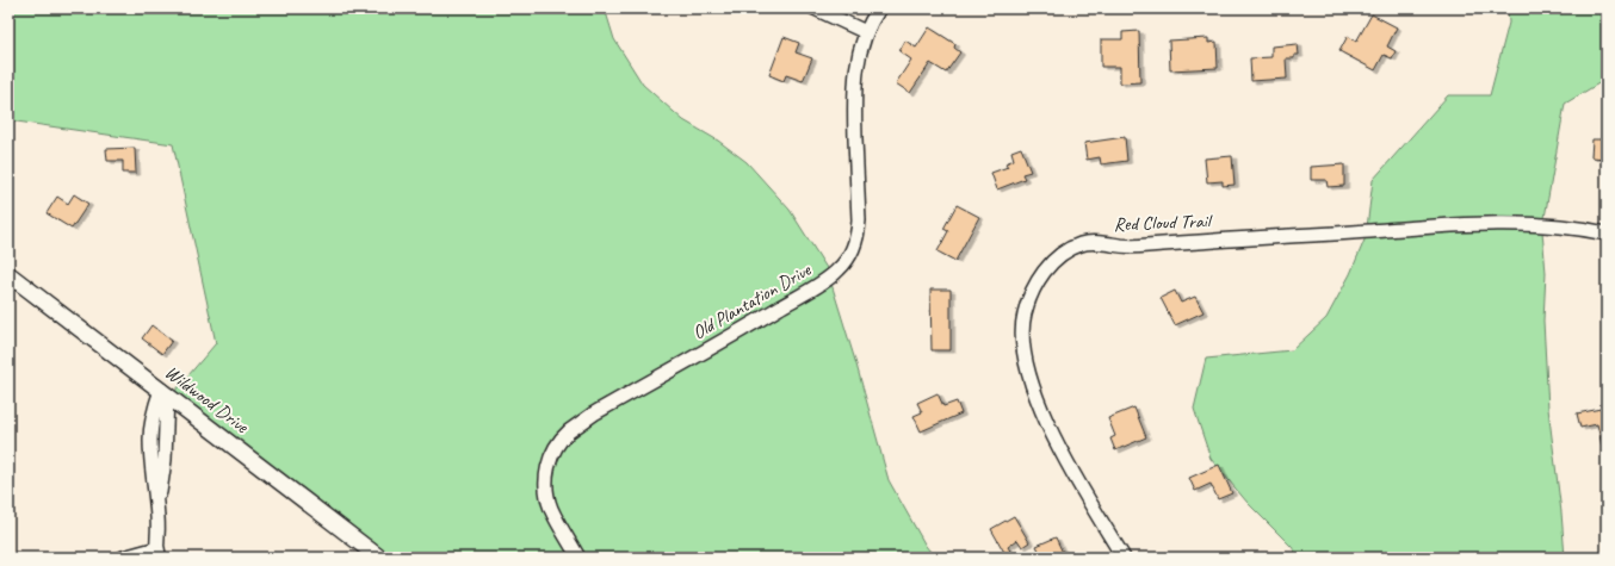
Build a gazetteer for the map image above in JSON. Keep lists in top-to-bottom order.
{
  "streets": {
    "street": ["Red Cloud Trail", "Old Plantation Drive", "Wildwood Drive"]
  }
}
